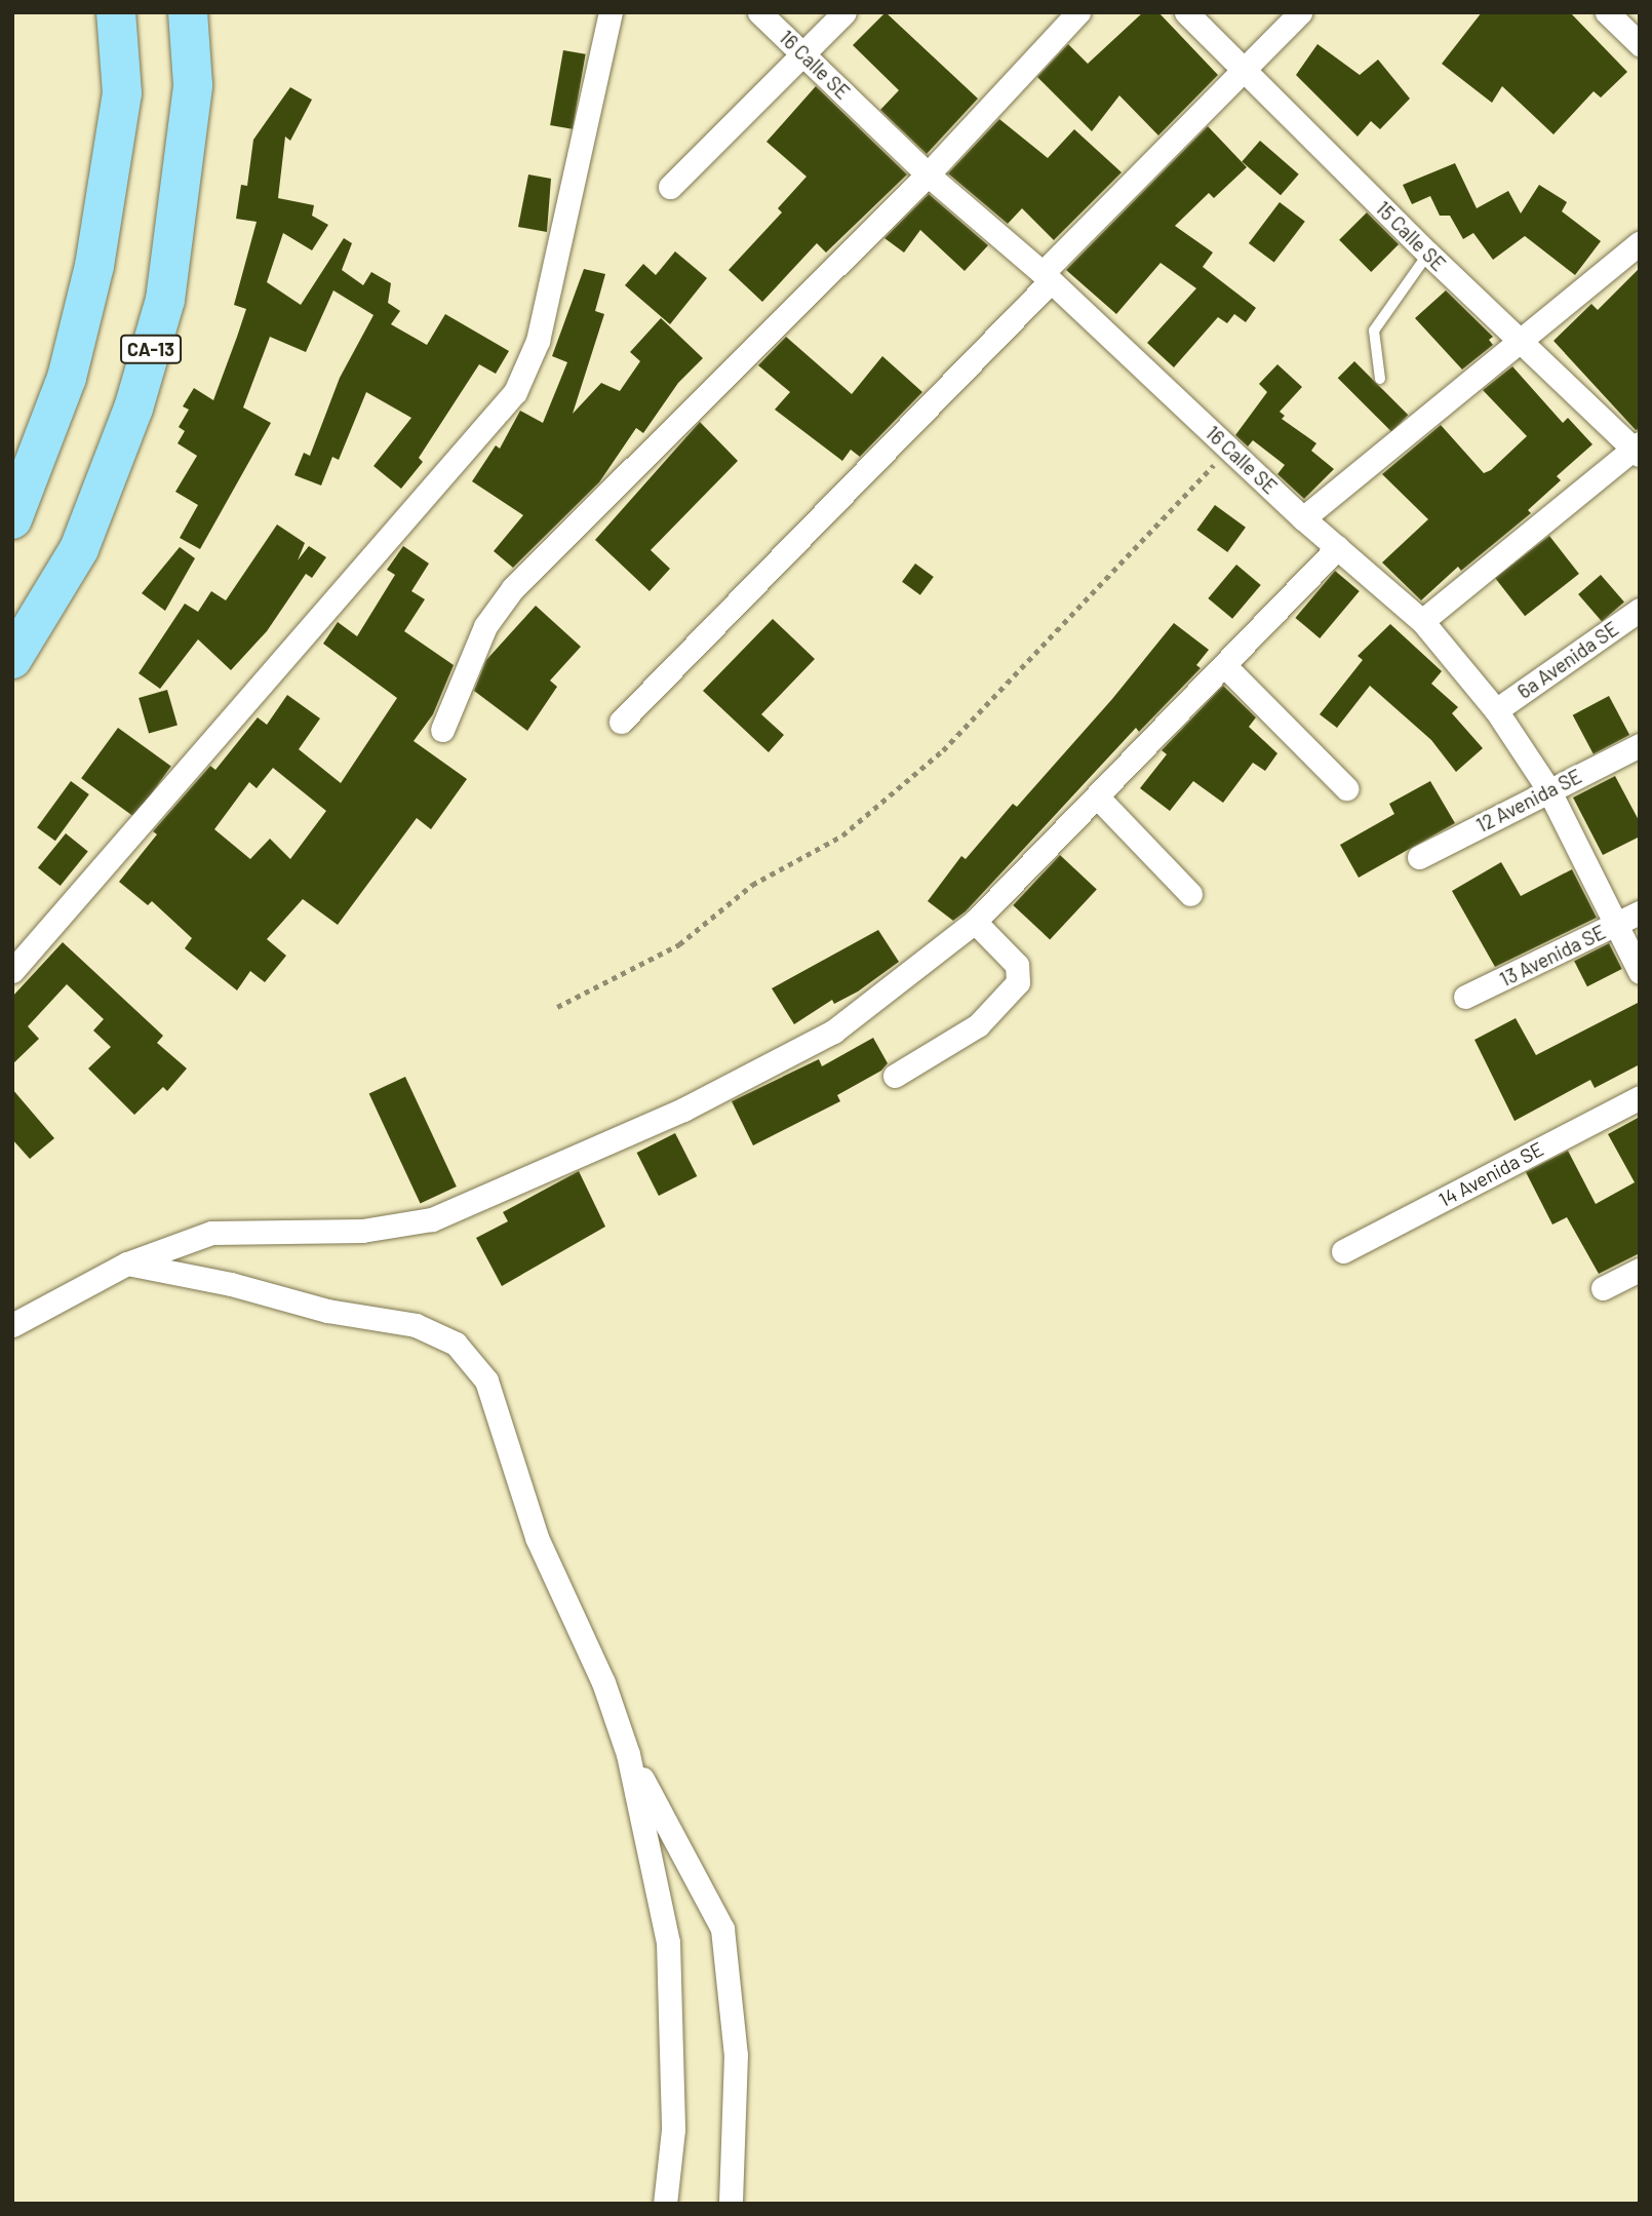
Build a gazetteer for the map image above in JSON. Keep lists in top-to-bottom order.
{
  "streets": {
    "highway": ["CA-13"],
    "street": [
      "16 Calle SE",
      "15 Calle SE",
      "6a Avenida SE",
      "12 Avenida SE",
      "13 Avenida SE",
      "14 Avenida SE"
    ]
  },
  "crossings": [
    ["16 Calle SE", "6a Avenida SE"],
    ["16 Calle SE", "12 Avenida SE"],
    ["16 Calle SE", "13 Avenida SE"]
  ]
}
